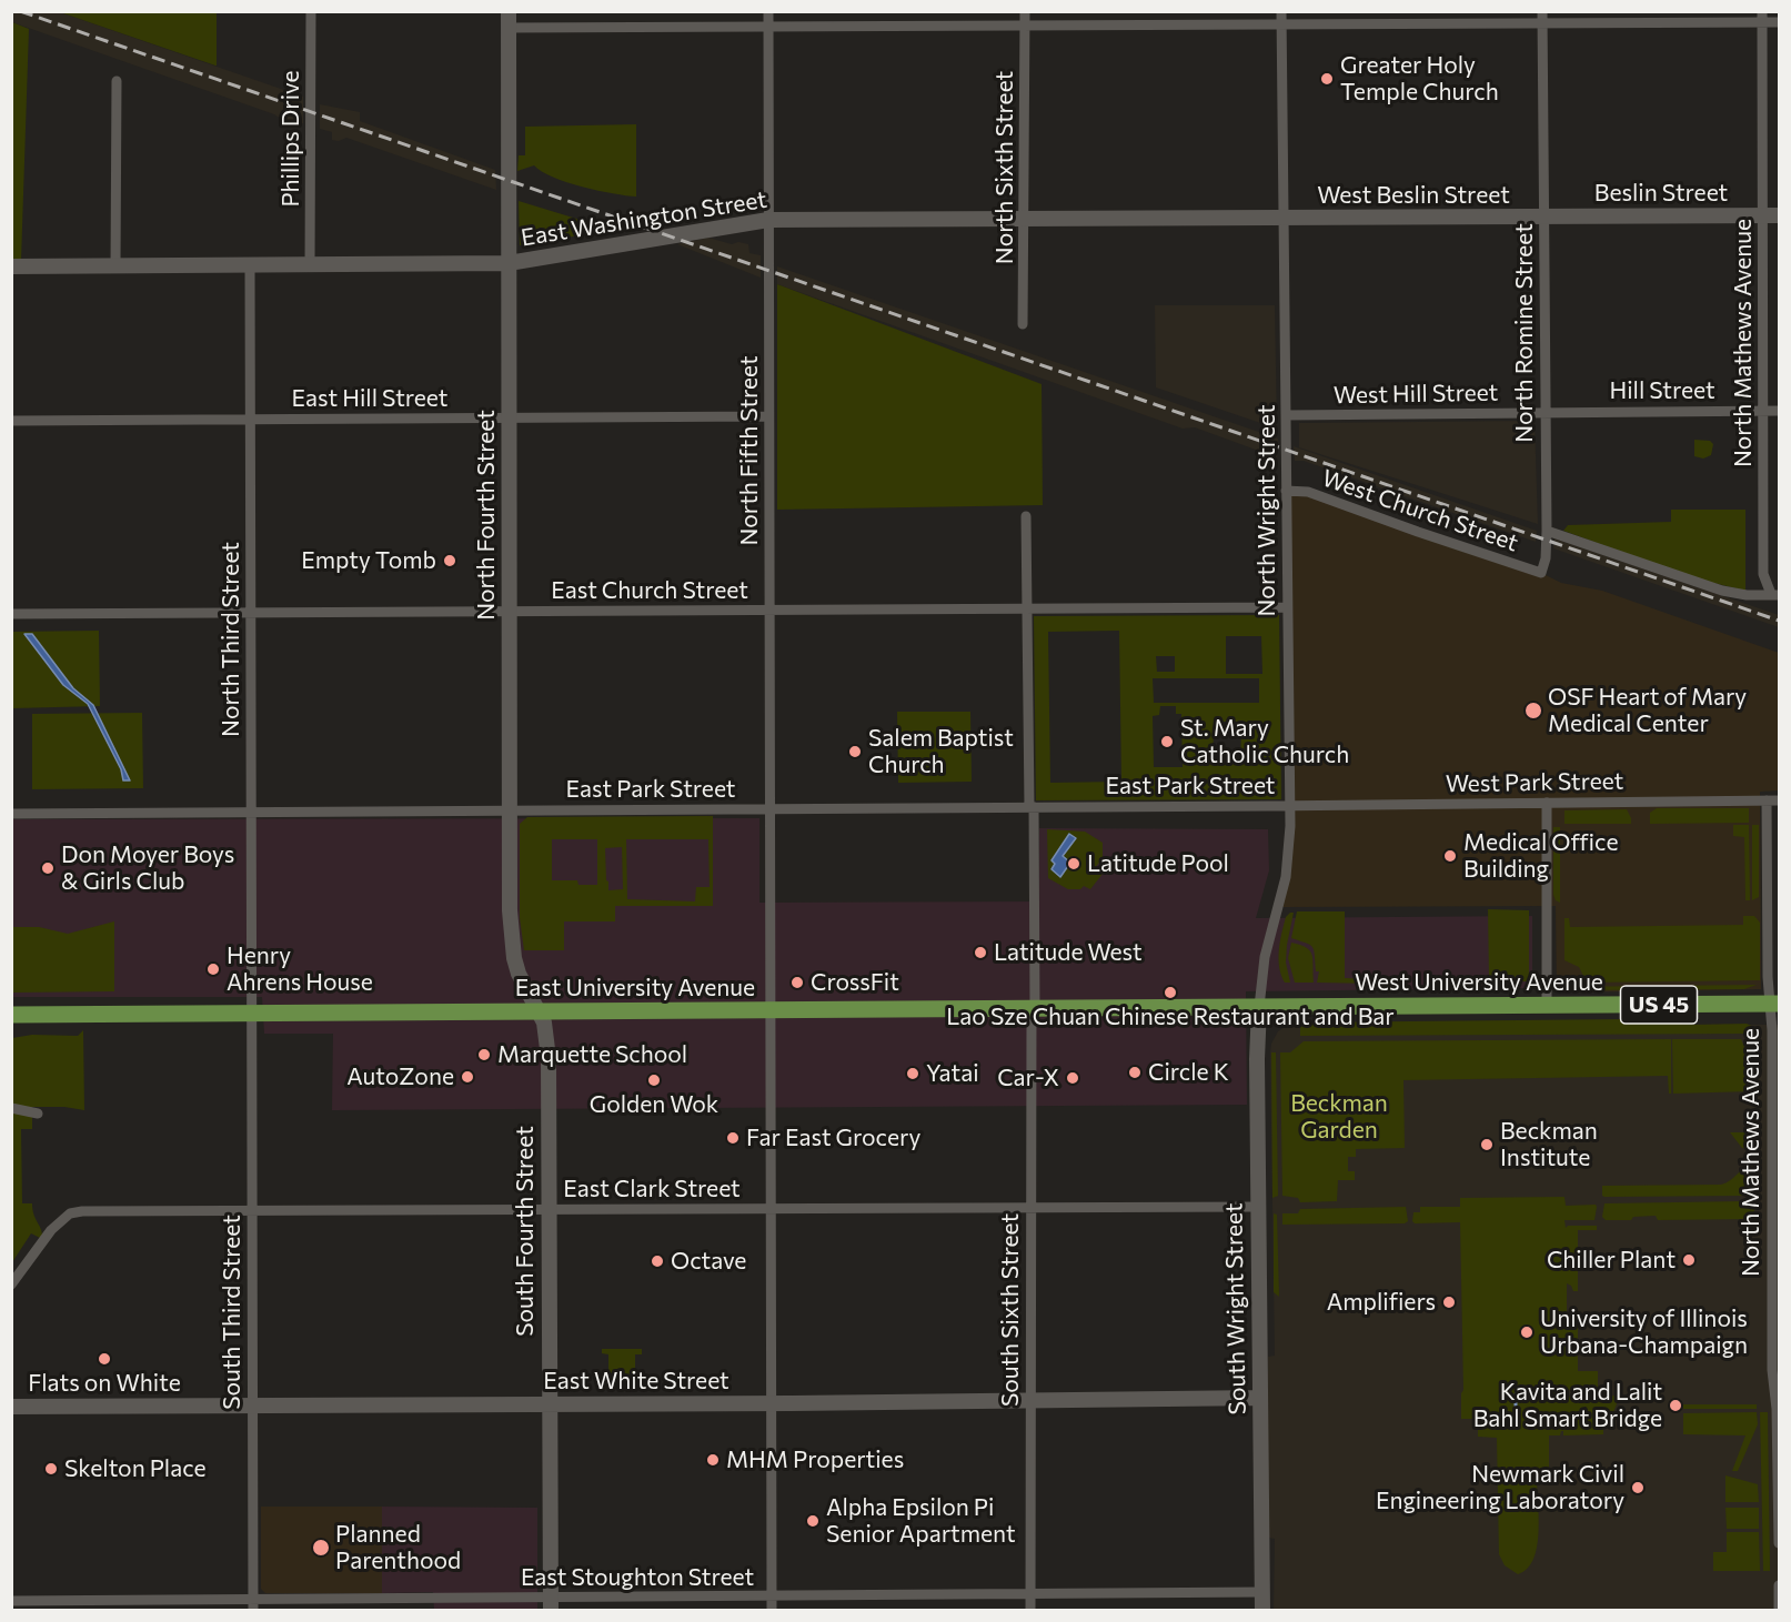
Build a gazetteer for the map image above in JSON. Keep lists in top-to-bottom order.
{
  "streets": {
    "main road": ["West University Avenue", "East University Avenue", "US 45"],
    "street": [
      "Phillips Drive",
      "North Sixth Street",
      "Beslin Street",
      "West Beslin Street",
      "East Washington Street",
      "North Romine Street",
      "North Mathews Avenue",
      "Hill Street",
      "West Hill Street",
      "East Hill Street",
      "North Fifth Street",
      "North Wright Street",
      "West Church Street",
      "North Fourth Street",
      "East Church Street",
      "North Third Street",
      "West Park Street",
      "East Park Street",
      "East Clark Street",
      "South Fourth Street",
      "South Wright Street",
      "South Sixth Street",
      "South Third Street",
      "East White Street",
      "East Stoughton Street"
    ]
  },
  "crossings": [
    ["Phillips Drive", "East Washington Street"],
    ["North Sixth Street", "East Washington Street"],
    ["Beslin Street", "West Beslin Street"],
    ["Beslin Street", "North Romine Street"],
    ["Beslin Street", "North Mathews Avenue"],
    ["West Beslin Street", "East Washington Street"],
    ["West Beslin Street", "North Romine Street"],
    ["West Beslin Street", "North Wright Street"],
    ["East Washington Street", "North Fifth Street"],
    ["East Washington Street", "North Wright Street"],
    ["East Washington Street", "North Fourth Street"],
    ["East Washington Street", "North Third Street"],
    ["North Romine Street", "Hill Street"],
    ["North Romine Street", "West Hill Street"],
    ["North Romine Street", "West Church Street"],
    ["North Mathews Avenue", "Hill Street"],
    ["North Mathews Avenue", "West Park Street"],
    ["North Mathews Avenue", "West University Avenue"],
    ["Hill Street", "West Hill Street"],
    ["West Hill Street", "North Wright Street"],
    ["East Hill Street", "North Fifth Street"],
    ["East Hill Street", "North Fourth Street"],
    ["East Hill Street", "North Third Street"],
    ["North Fifth Street", "East Church Street"],
    ["North Fifth Street", "East Park Street"],
    ["North Fifth Street", "East University Avenue"],
    ["North Fifth Street", "East Clark Street"],
    ["North Fifth Street", "East White Street"],
    ["North Fifth Street", "East Stoughton Street"],
    ["North Wright Street", "West Church Street"],
    ["North Wright Street", "East Church Street"],
    ["North Wright Street", "West Park Street"],
    ["North Wright Street", "East Park Street"],
    ["North Wright Street", "West University Avenue"],
    ["North Wright Street", "East University Avenue"],
    ["North Wright Street", "South Wright Street"],
    ["North Fourth Street", "East Church Street"],
    ["North Fourth Street", "East Park Street"],
    ["North Fourth Street", "East University Avenue"],
    ["North Fourth Street", "South Fourth Street"],
    ["East Church Street", "North Third Street"],
    ["North Third Street", "East Park Street"],
    ["North Third Street", "East University Avenue"],
    ["North Third Street", "South Third Street"],
    ["West Park Street", "East Park Street"],
    ["West University Avenue", "East University Avenue"],
    ["West University Avenue", "South Wright Street"],
    ["East University Avenue", "South Fourth Street"],
    ["East University Avenue", "South Wright Street"],
    ["East University Avenue", "South Sixth Street"],
    ["East University Avenue", "South Third Street"],
    ["East Clark Street", "South Fourth Street"],
    ["East Clark Street", "South Wright Street"],
    ["East Clark Street", "South Sixth Street"],
    ["East Clark Street", "South Third Street"],
    ["South Fourth Street", "East White Street"],
    ["South Fourth Street", "East Stoughton Street"],
    ["South Wright Street", "East White Street"],
    ["South Wright Street", "East Stoughton Street"],
    ["South Sixth Street", "East White Street"],
    ["South Sixth Street", "East Stoughton Street"],
    ["South Third Street", "East White Street"],
    ["South Third Street", "East Stoughton Street"]
  ],
  "parks": ["Beckman Garden"],
  "places": [
    "Greater Holy Temple Church",
    "Empty Tomb",
    "OSF Heart of Mary Medical Center",
    "St. Mary Catholic Church",
    "Salem Baptist Church",
    "Medical Office Building",
    "Latitude Pool",
    "Don Moyer Boys & Girls Club",
    "Latitude West",
    "Henry Ahrens House",
    "CrossFit",
    "Lao Sze Chuan Chinese Restaurant and Bar",
    "Marquette School",
    "Circle K",
    "Yatai",
    "AutoZone",
    "Car-X",
    "Golden Wok",
    "Far East Grocery",
    "Beckman Institute",
    "Chiller Plant",
    "Octave",
    "Amplifiers",
    "University of Illinois Urbana-Champaign",
    "Flats on White",
    "Kavita and Lalit Bahl Smart Bridge",
    "MHM Properties",
    "Skelton Place",
    "Newmark Civil Engineering Laboratory",
    "Alpha Epsilon Pi Senior Apartment",
    "Planned Parenthood"
  ]
}
